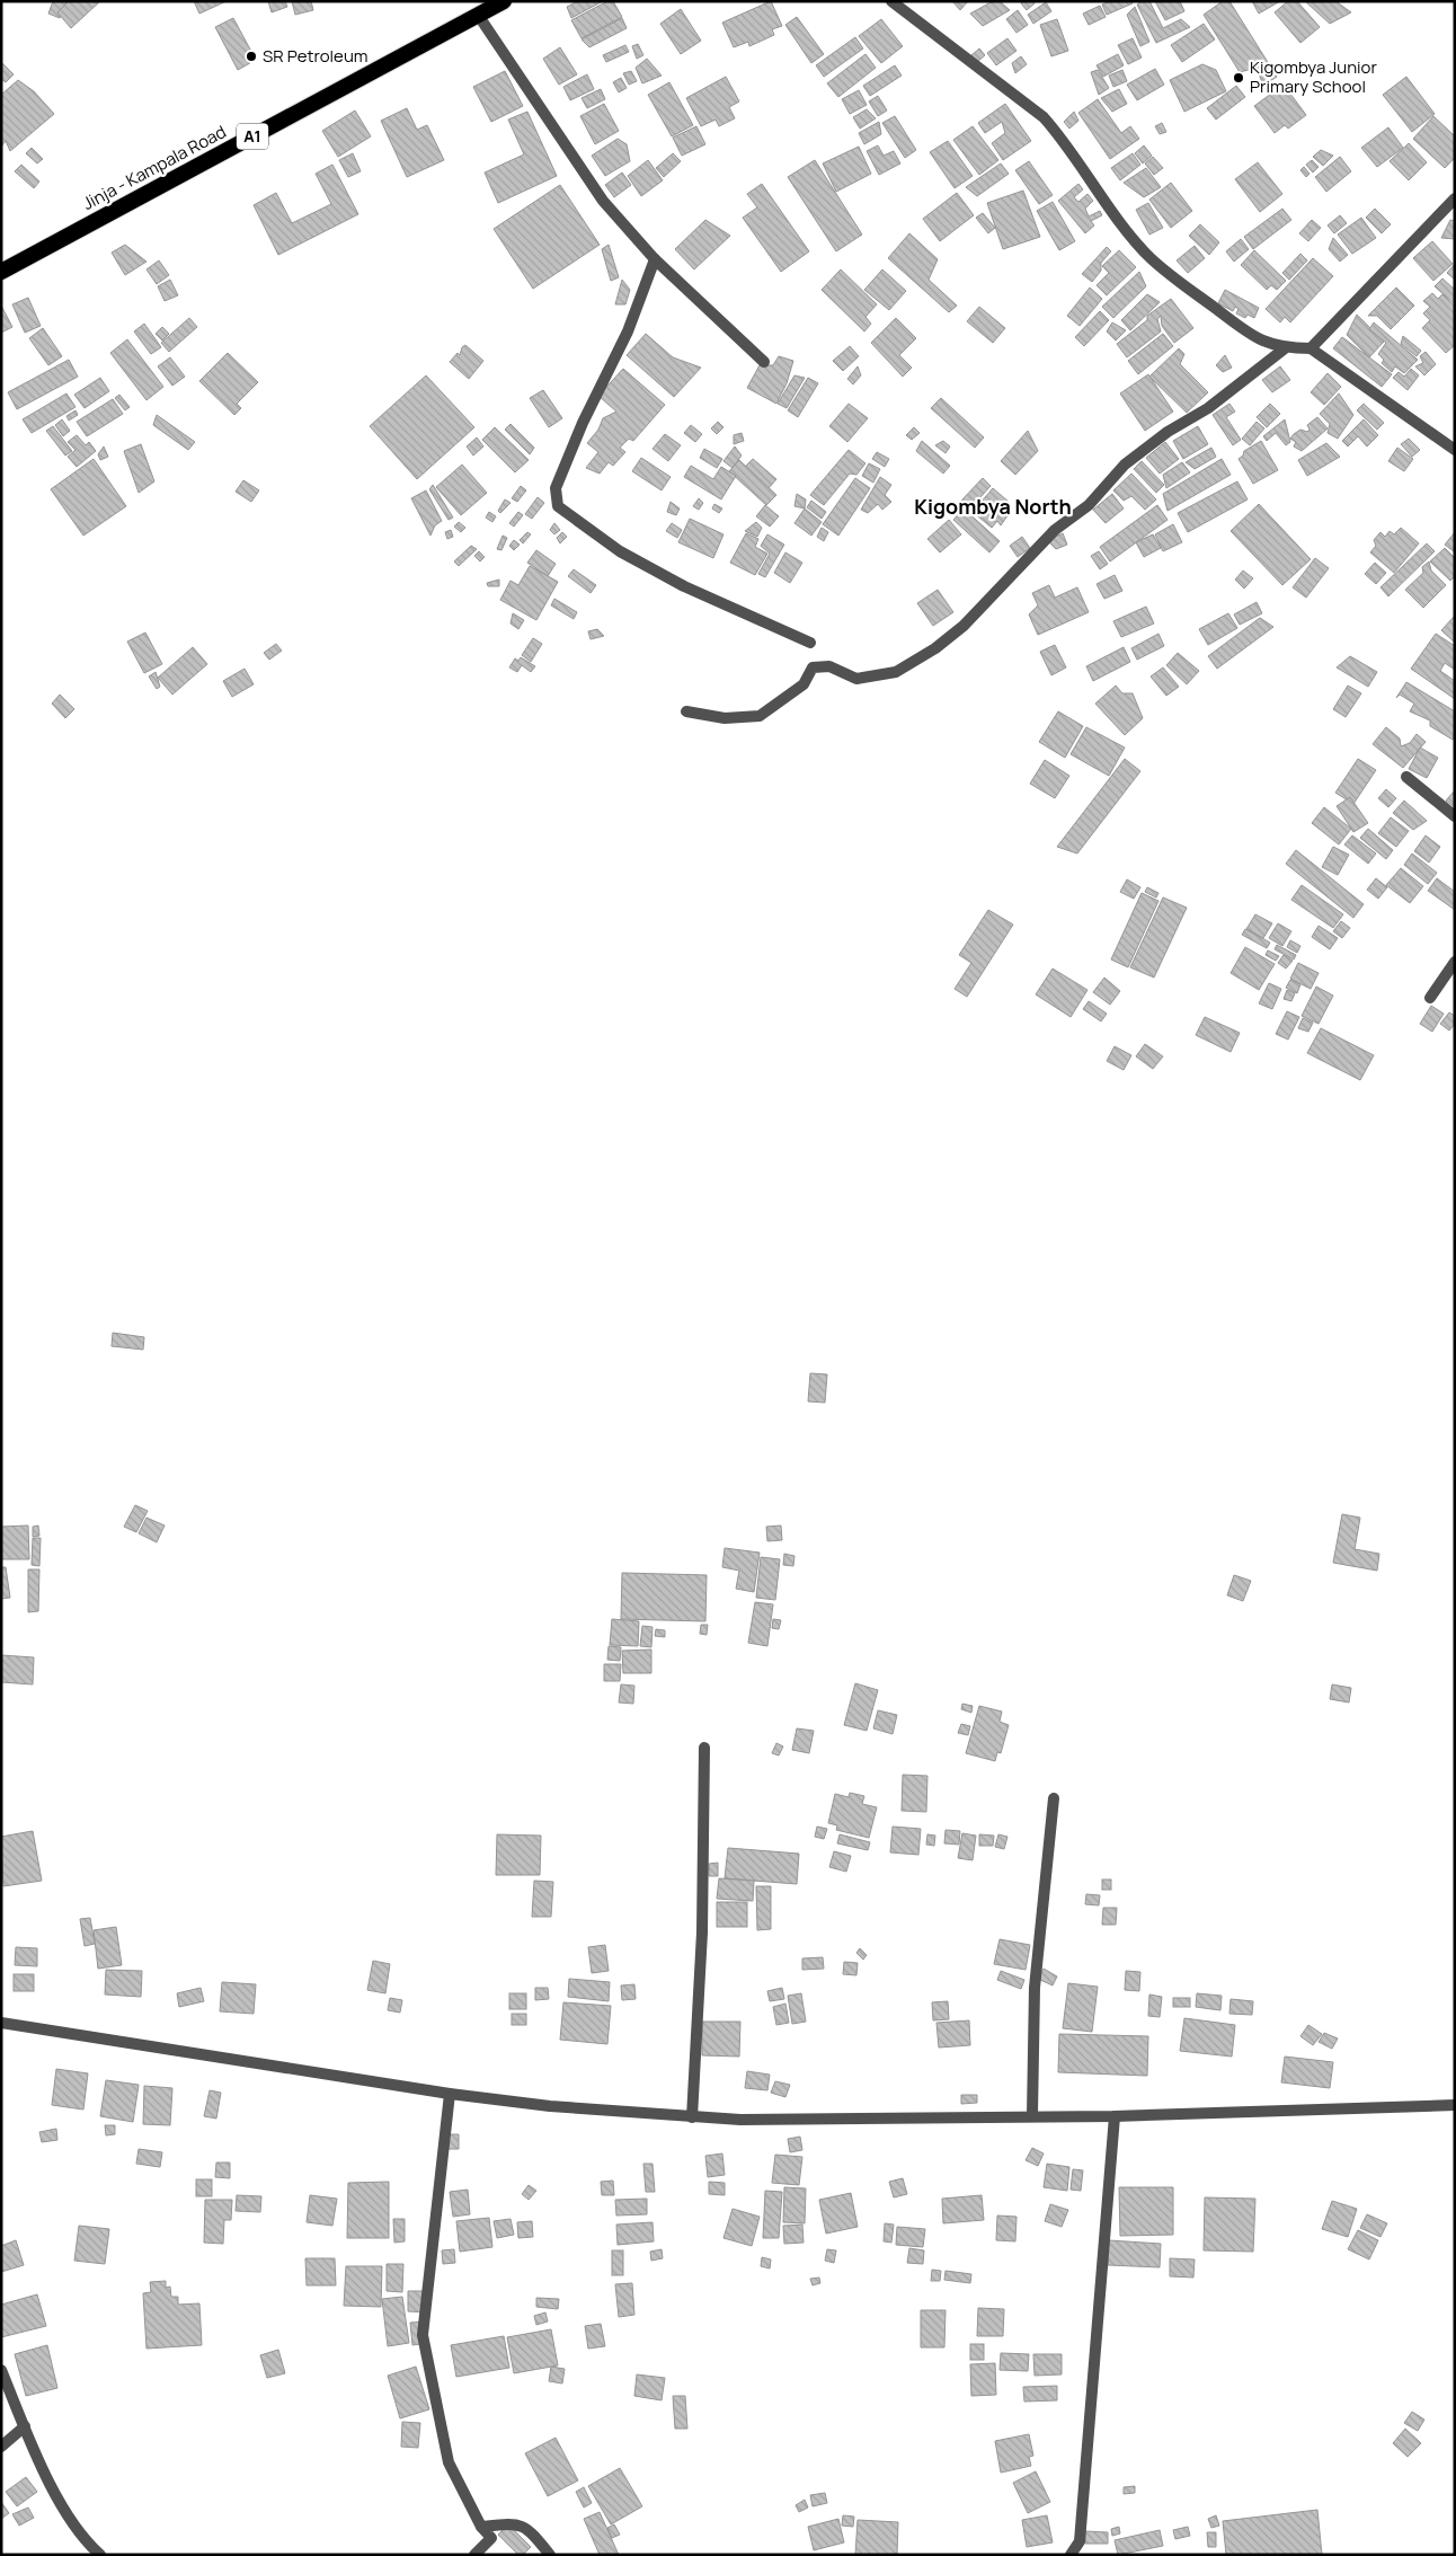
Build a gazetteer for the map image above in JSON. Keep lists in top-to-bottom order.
{
  "streets": {
    "highway": ["A1", "Jinja - Kampala Road"]
  },
  "districts": ["Kigombya North"],
  "places": ["SR Petroleum", "Kigombya Junior Primary School"]
}
